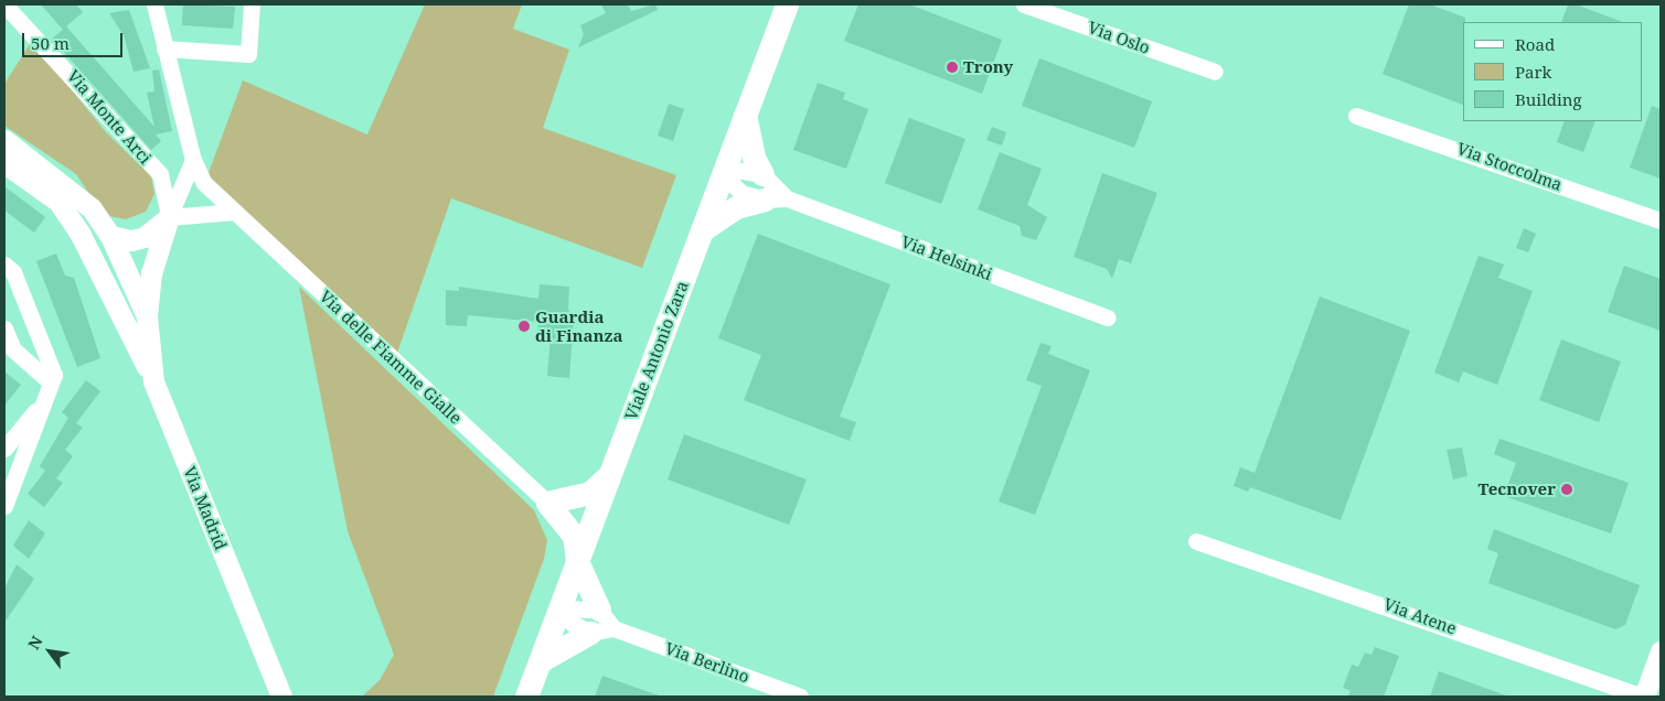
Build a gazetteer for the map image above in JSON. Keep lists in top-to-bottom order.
{
  "streets": {
    "main road": ["Viale Antonio Zara"],
    "street": [
      "Via Oslo",
      "Via Monte Arci",
      "Via Stoccolma",
      "Via Helsinki",
      "Via delle Fiamme Gialle",
      "Via Madrid",
      "Via Atene",
      "Via Berlino"
    ]
  },
  "crossings": [
    ["Via Helsinki", "Viale Antonio Zara"]
  ],
  "places": ["Trony", "Guardia di Finanza", "Tecnover"],
  "legend": ["Road", "Park", "Building"],
  "scale_bar": "50 m",
  "north": "top left"
}
